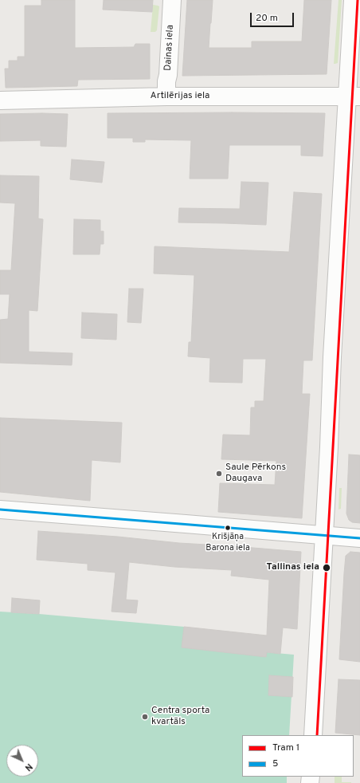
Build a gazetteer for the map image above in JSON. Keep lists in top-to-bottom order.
{
  "streets": {
    "street": ["Dainas iela", "Artilērijas iela"]
  },
  "crossings": [
    ["Dainas iela", "Artilērijas iela"]
  ],
  "places": [
    "Saule Pērkons Daugava",
    "Krišjāņa Barona iela",
    "Tallinas iela",
    "Centra sporta kvartāls"
  ],
  "lines": ["tram line 1", "transit line 5"],
  "legend": ["Tram 1", "5"],
  "scale_bar": "20 m",
  "north": "bottom right"
}
